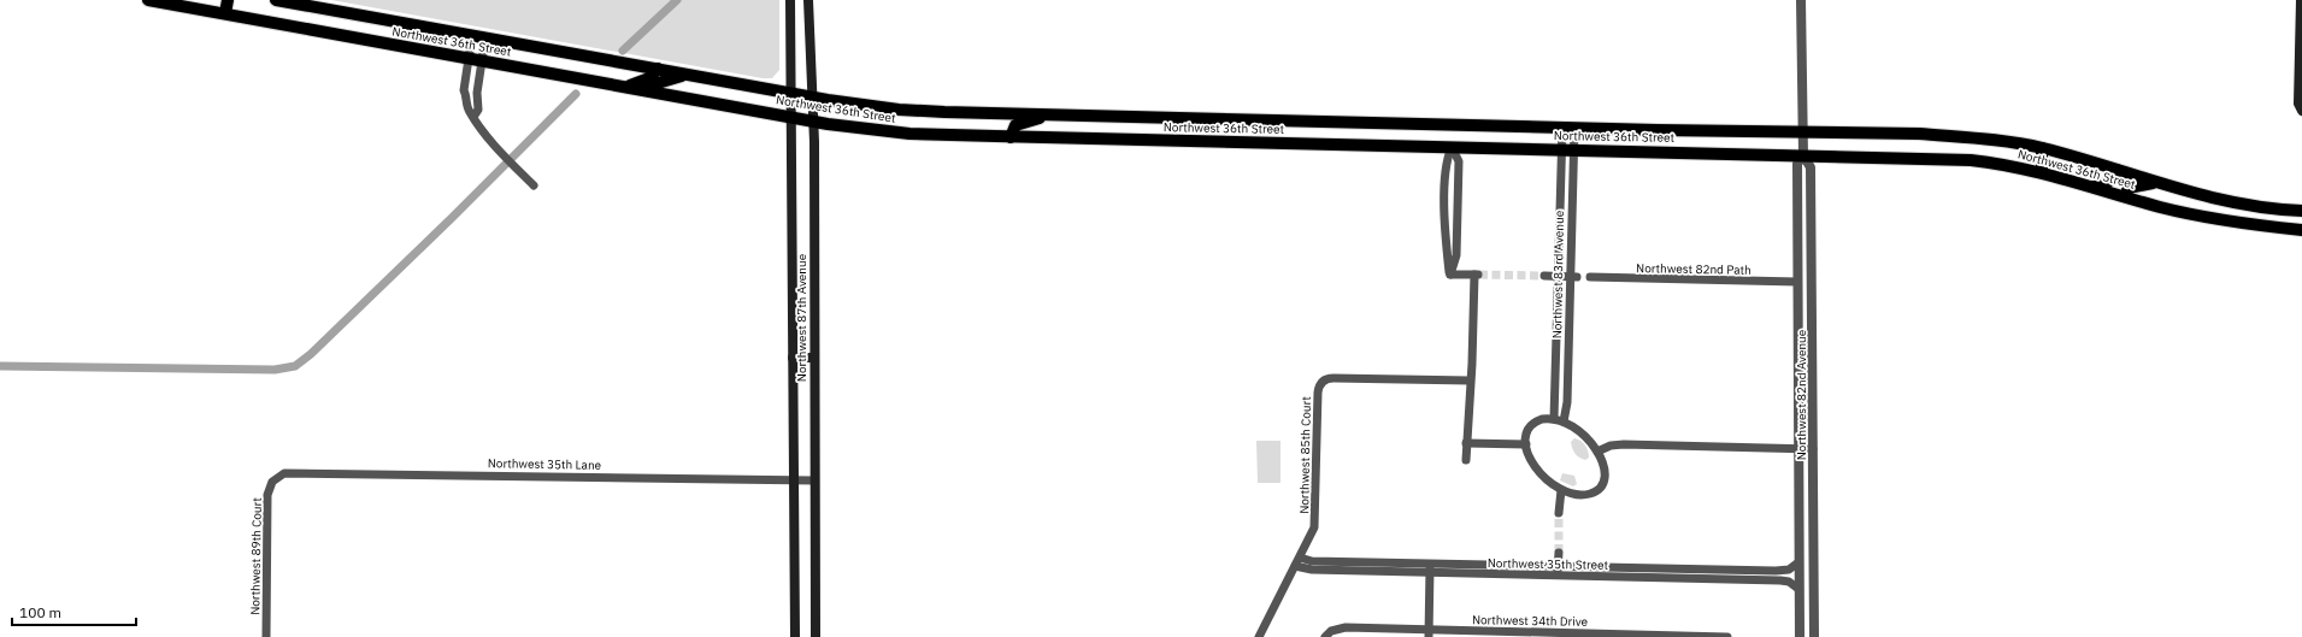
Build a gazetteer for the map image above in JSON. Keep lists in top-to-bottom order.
{
  "streets": {
    "main road": ["Northwest 36th Street", "Northwest 87th Avenue"],
    "street": [
      "Northwest 82nd Path",
      "Northwest 83rd Avenue",
      "Northwest 82nd Avenue",
      "Northwest 85th Court",
      "Northwest 35th Lane",
      "Northwest 89th Court",
      "Northwest 35th Street",
      "Northwest 34th Drive"
    ]
  },
  "crossings": [
    ["Northwest 36th Street", "Northwest 83rd Avenue"],
    ["Northwest 36th Street", "Northwest 87th Avenue"],
    ["Northwest 36th Street", "Northwest 82nd Avenue"],
    ["Northwest 82nd Path", "Northwest 82nd Avenue"],
    ["Northwest 87th Avenue", "Northwest 35th Lane"],
    ["Northwest 82nd Avenue", "Northwest 35th Street"],
    ["Northwest 85th Court", "Northwest 35th Street"],
    ["Northwest 35th Lane", "Northwest 89th Court"]
  ],
  "scale_bar": "100 m"
}
